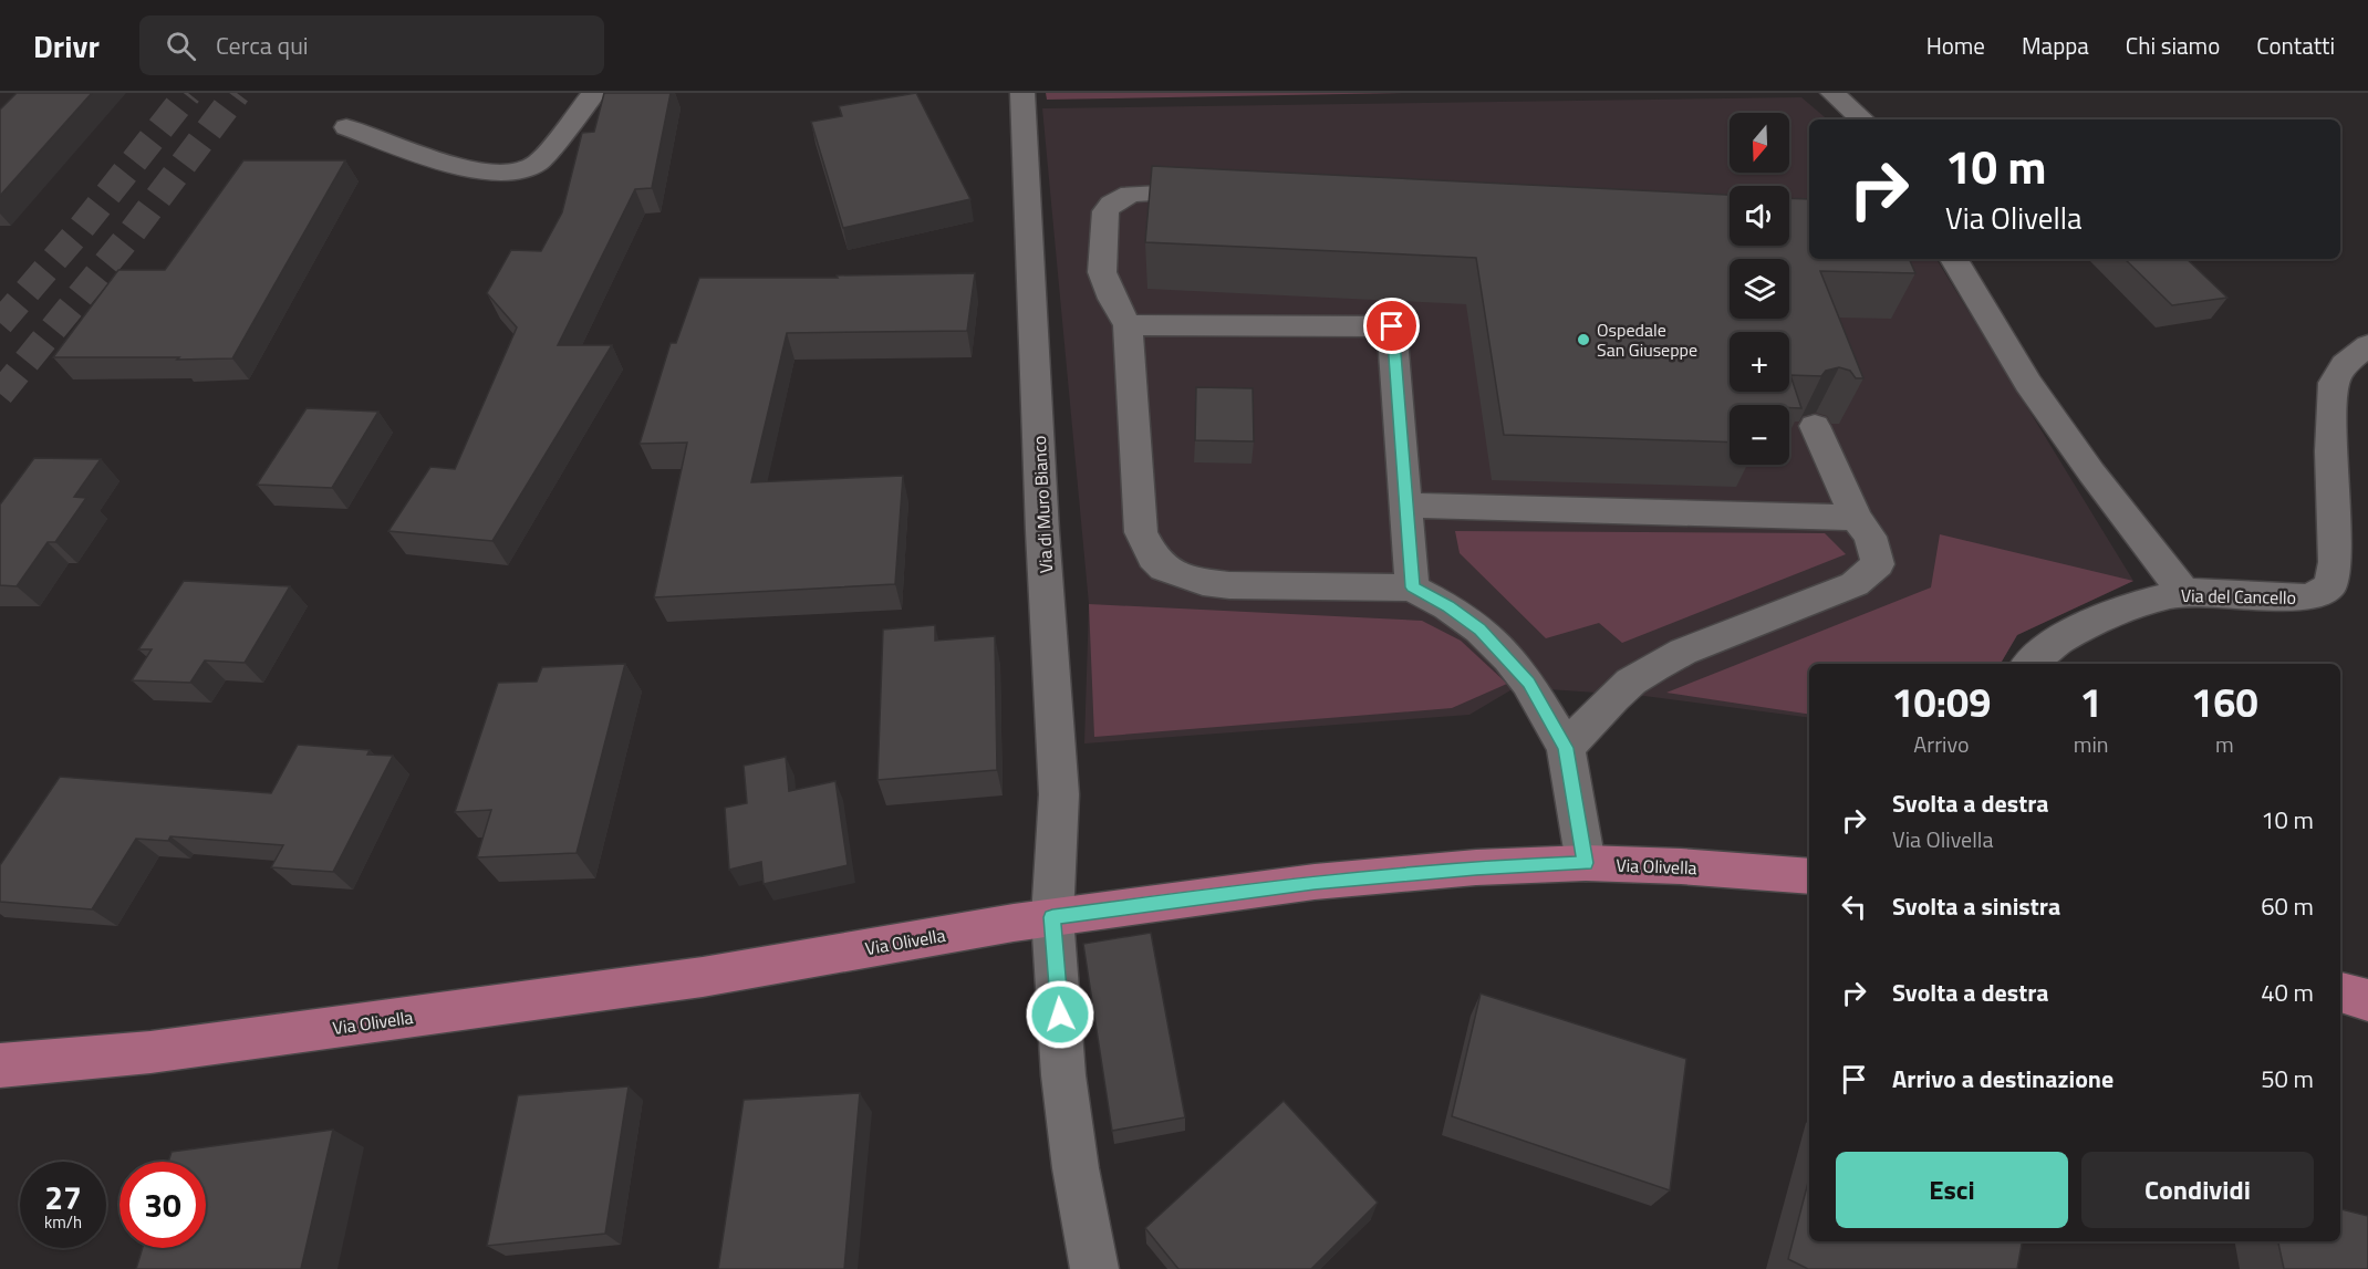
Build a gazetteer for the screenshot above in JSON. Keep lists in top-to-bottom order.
{
  "streets": {
    "main road": ["Via Olivella"],
    "street": ["Via di Muro Bianco", "Via del Cancello"]
  },
  "crossings": [
    ["Via di Muro Bianco", "Via Olivella"]
  ],
  "places": ["Ospedale San Giuseppe"],
  "north": "bottom",
  "page": {
    "header": "Drivr",
    "search": "Cerca qui",
    "nav": [
      "Home",
      "Mappa",
      "Chi siamo",
      "Contatti"
    ],
    "map_buttons": ["+", "−"],
    "turn": ["10 m", "Via Olivella"],
    "eta": [
      "10:09",
      "Arrivo",
      "1",
      "min",
      "160",
      "m"
    ],
    "list": [
      {
        "name": "Svolta a destra",
        "note": "Via Olivella",
        "value": "10 m"
      },
      {
        "name": "Svolta a sinistra",
        "value": "60 m"
      },
      {
        "name": "Svolta a destra",
        "value": "40 m"
      },
      {
        "name": "Arrivo a destinazione",
        "value": "50 m"
      }
    ],
    "buttons": ["Esci", "Condividi"],
    "speed": "27 km/h",
    "limit": "30"
  }
}
